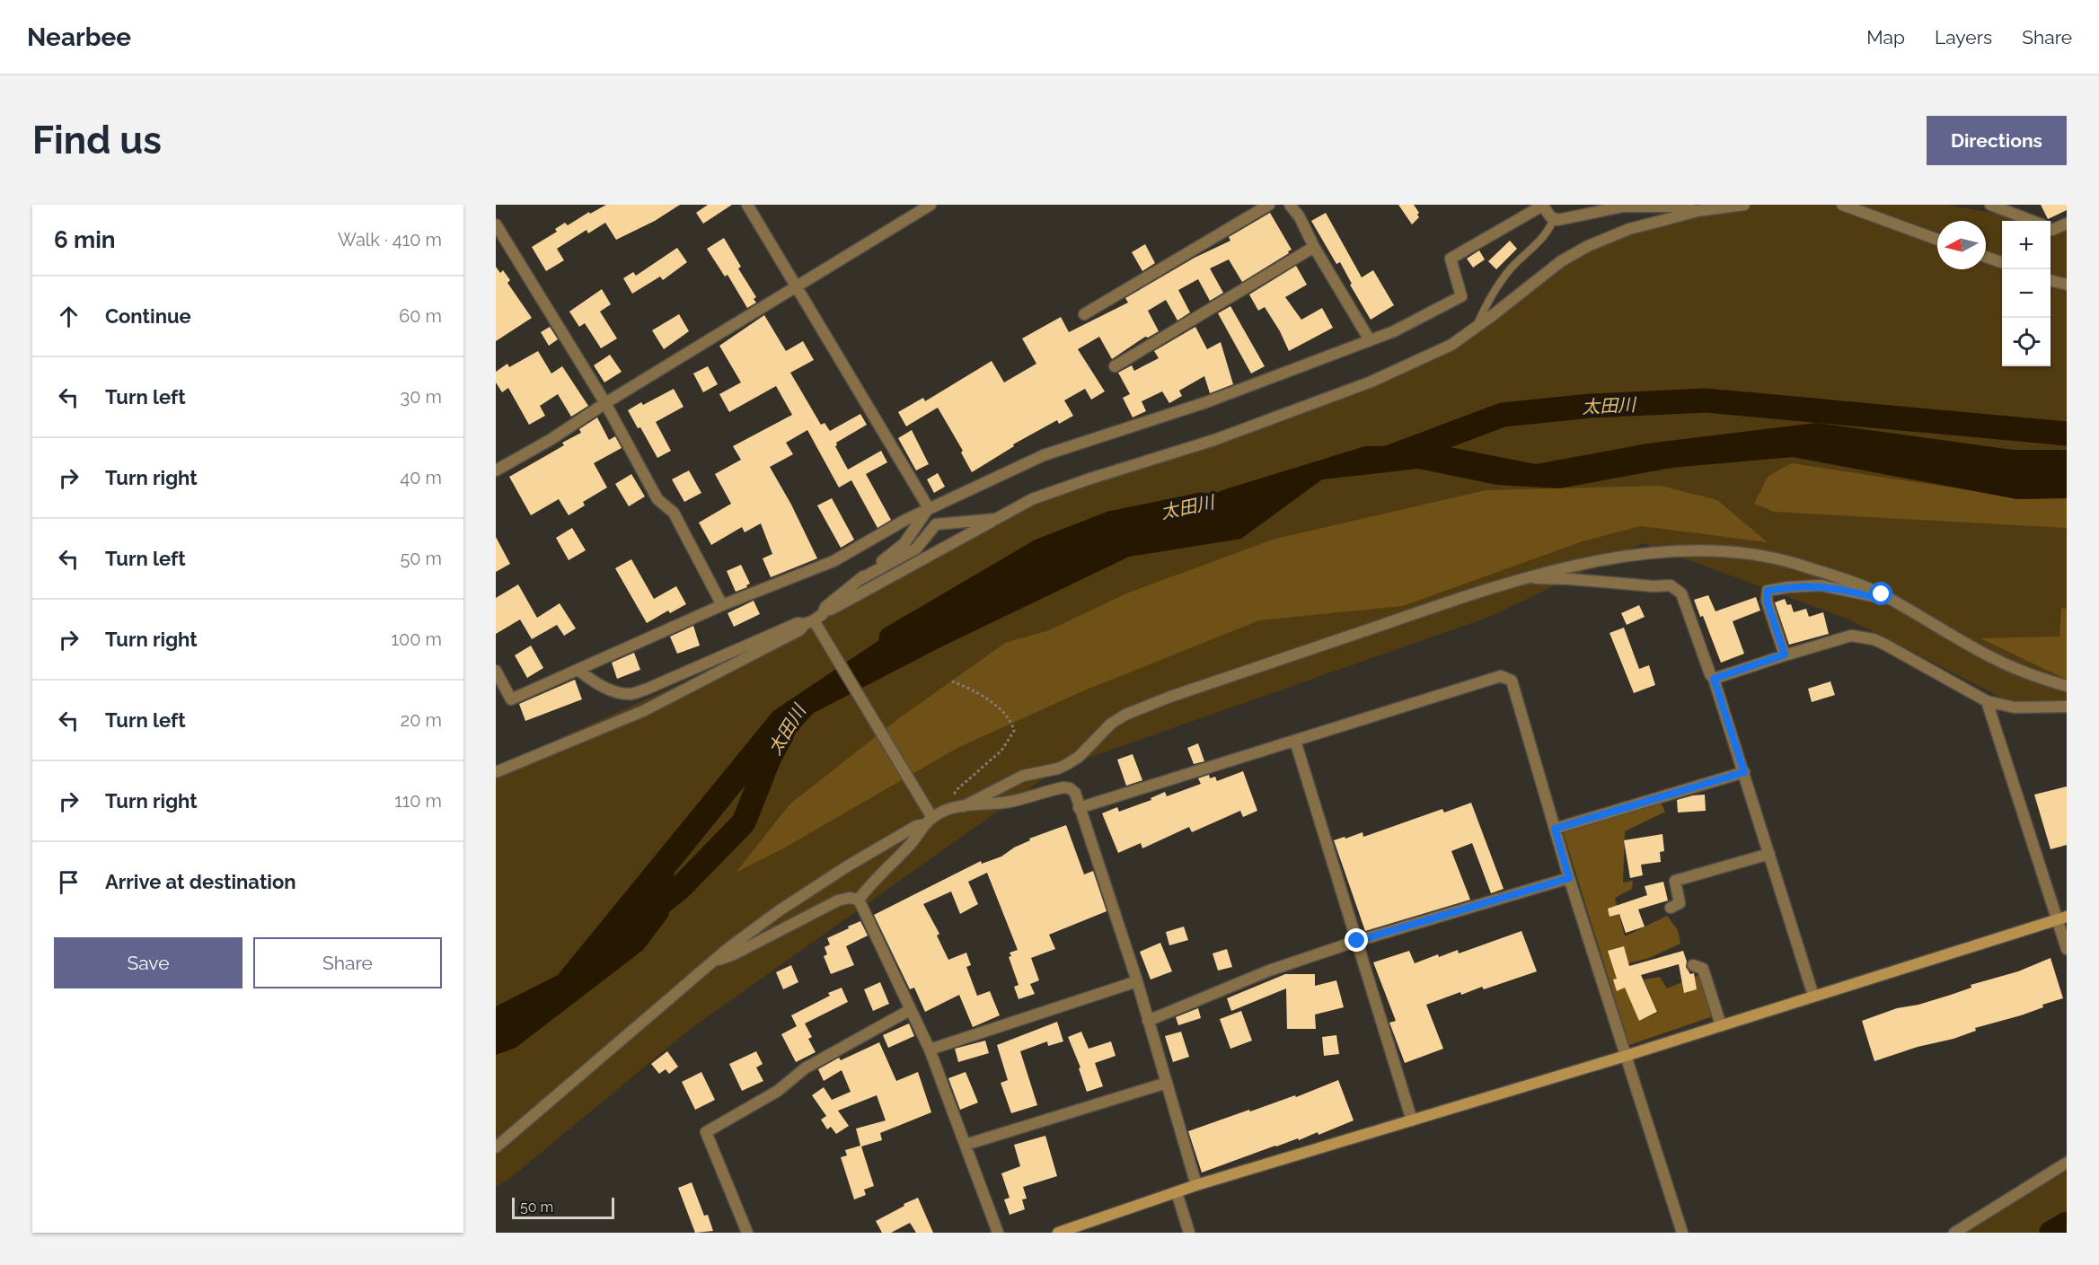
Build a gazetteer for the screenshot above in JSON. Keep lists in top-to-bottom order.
{
  "water": ["太田川"],
  "scale_bar": "50 m",
  "north": "left",
  "page": {
    "header": "Nearbee",
    "nav": ["Map", "Layers", "Share"],
    "buttons": [
      "Directions",
      ["Save", "Share"]
    ],
    "title": "Find us",
    "heading": ["6 min", "Walk · 410 m"],
    "map_buttons": ["+", "−"],
    "list": [
      ["Continue", "60 m"],
      ["Turn left", "30 m"],
      ["Turn right", "40 m"],
      ["Turn left", "50 m"],
      ["Turn right", "100 m"],
      ["Turn left", "20 m"],
      ["Turn right", "110 m"],
      "Arrive at destination"
    ],
    "scale": "50 m"
  }
}
